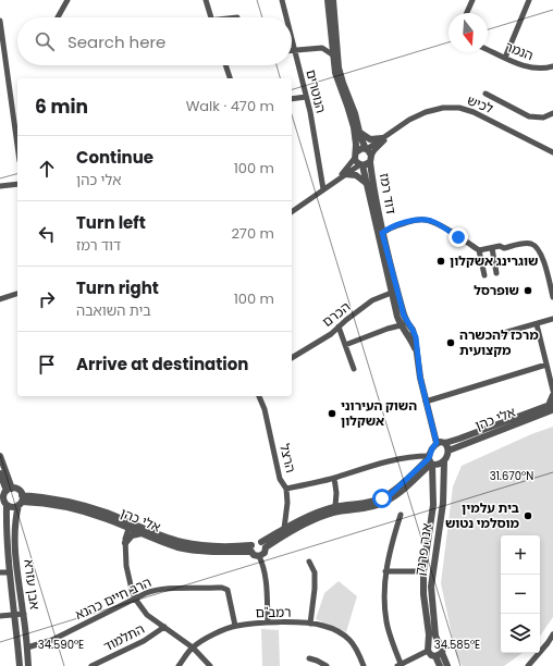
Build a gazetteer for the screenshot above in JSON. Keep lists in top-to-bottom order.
{
  "streets": {
    "street": [
      "הנמר",
      "הנוטרים",
      "לכיש",
      "דוד רמז",
      "הכרם",
      "אלי כהן",
      "הרצל",
      "אנה פרנק",
      "אבן עזרא",
      "הרב חיים כהנא",
      "רמב\"ם",
      "התלמוד"
    ]
  },
  "crossings": [
    ["לכיש", "דוד רמז"],
    ["דוד רמז", "הכרם"],
    ["דוד רמז", "אלי כהן"],
    ["דוד רמז", "אנה פרנק"],
    ["אלי כהן", "אנה פרנק"],
    ["אלי כהן", "אבן עזרא"],
    ["אבן עזרא", "הרב חיים כהנא"],
    ["הרב חיים כהנא", "רמב\"ם"]
  ],
  "places": [
    "שוגרינג אשקלון",
    "שופרסל",
    "מרכז להכשרה מקצועית",
    "השוק העירוני אשקלון",
    "בית עלמין מוסלמי נטוש"
  ],
  "north": "bottom",
  "page": {
    "search": "Search here",
    "heading": ["6 min", "Walk · 470 m"],
    "list": [
      ["Continue", "אלי כהן", "100 m"],
      ["Turn left", "דוד רמז", "270 m"],
      ["Turn right", "בית השואבה", "100 m"],
      "Arrive at destination"
    ],
    "map_buttons": ["+", "−"]
  },
  "coordinates": ["31.670°N", "34.590°E", "34.585°E"]
}
